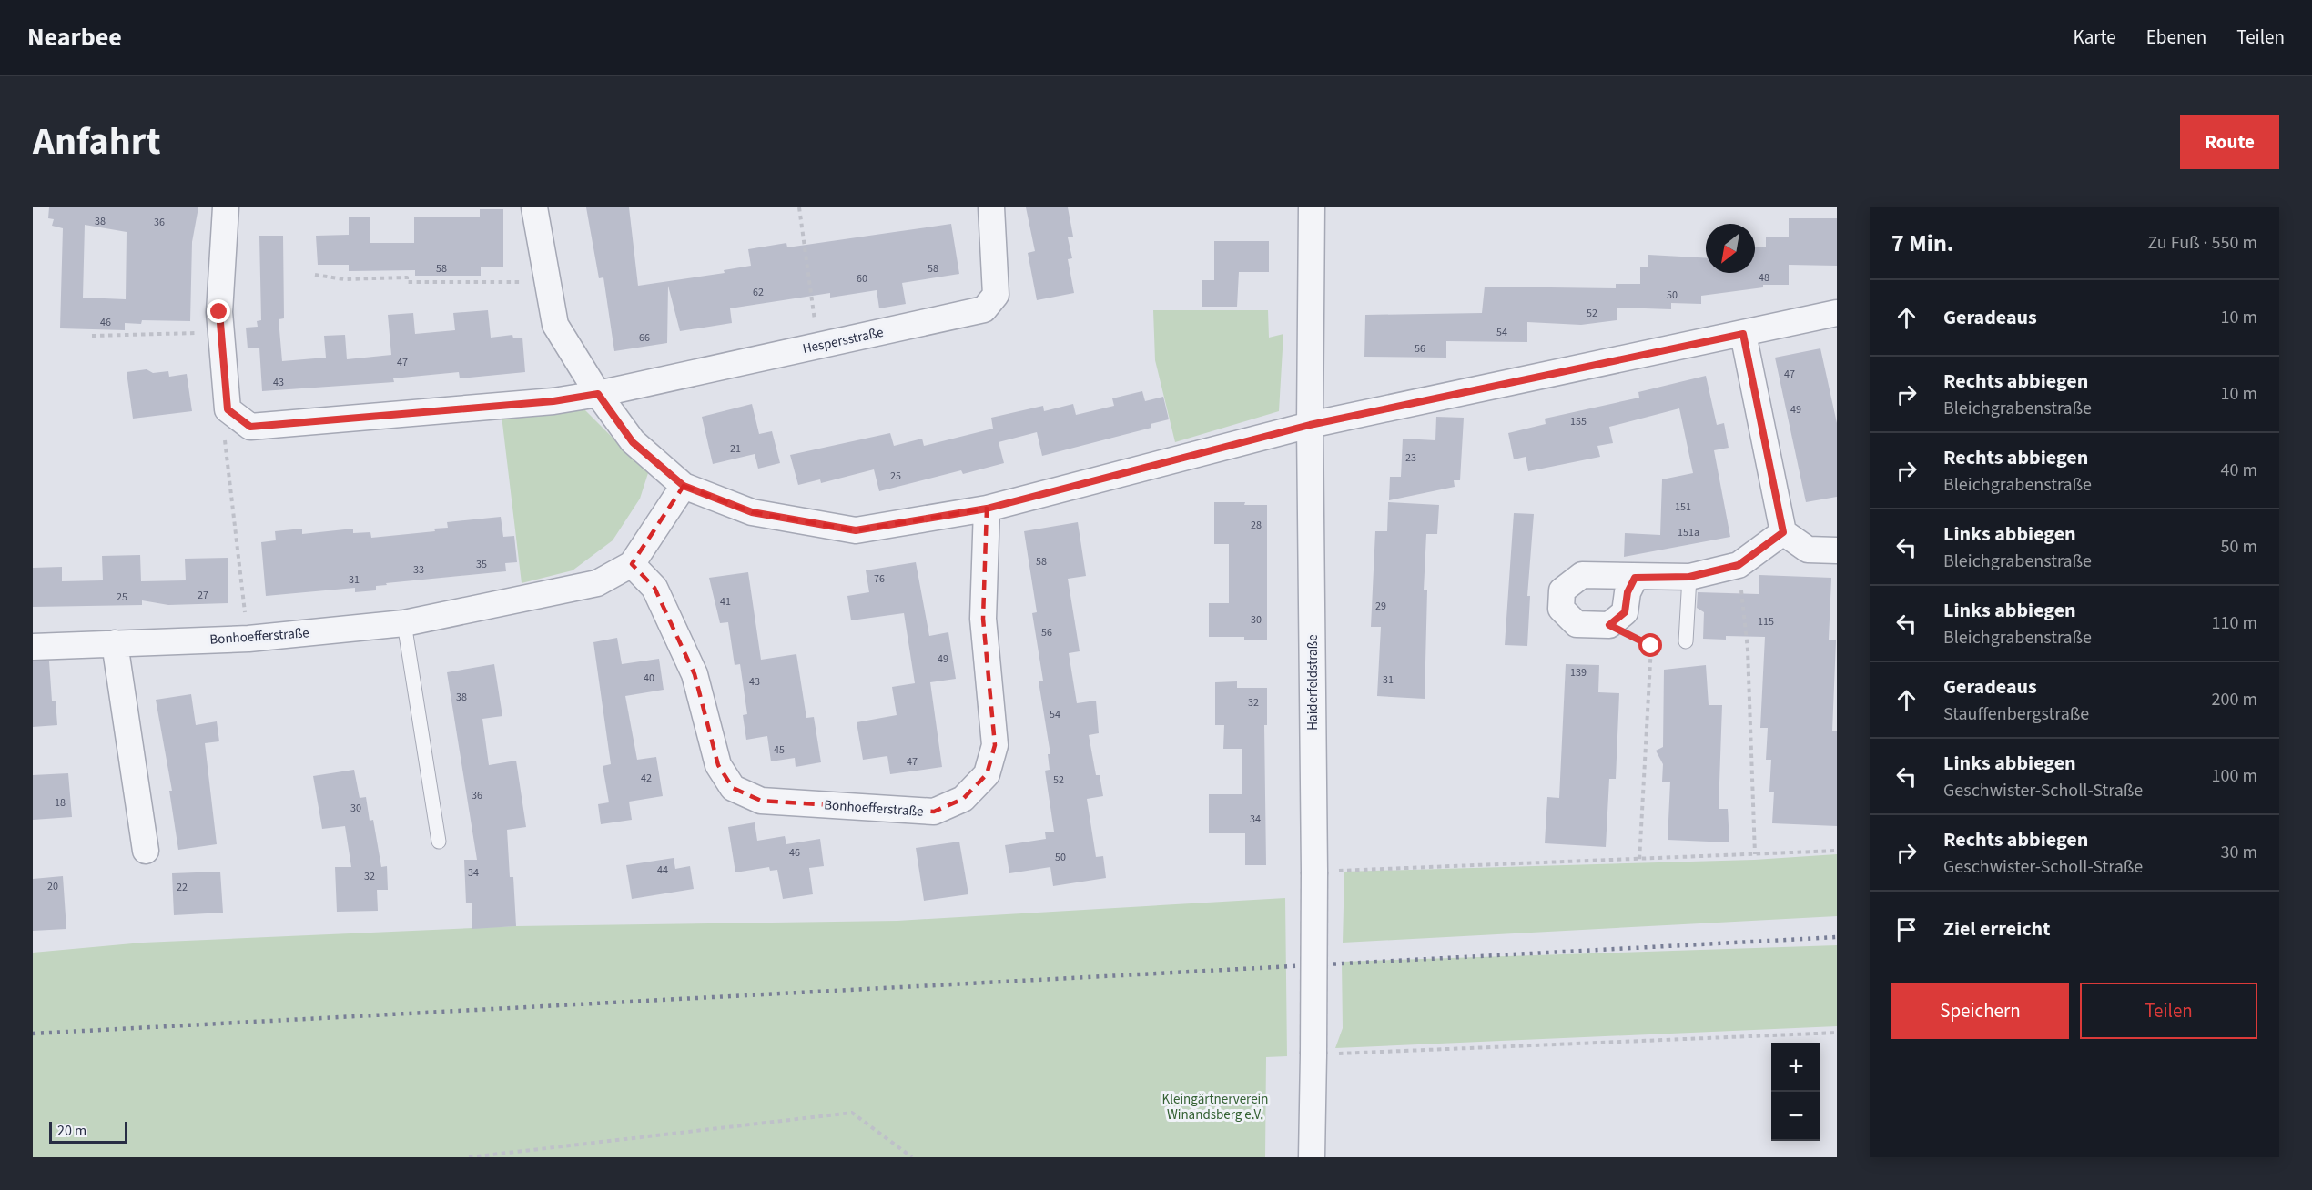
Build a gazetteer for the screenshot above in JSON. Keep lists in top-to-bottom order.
{
  "streets": {
    "street": ["Hespersstraße", "Bonhoefferstraße", "Haiderfeldstraße"]
  },
  "parks": ["Kleingärtnerverein Winandsberg e.V."],
  "house_numbers": [
    "38",
    "36",
    "58",
    "58",
    "48",
    "60",
    "62",
    "50",
    "52",
    "46",
    "54",
    "66",
    "56",
    "47",
    "47",
    "43",
    "49",
    "155",
    "21",
    "23",
    "25",
    "151",
    "28",
    "151a",
    "58",
    "35",
    "33",
    "76",
    "31",
    "27",
    "25",
    "41",
    "29",
    "30",
    "115",
    "56",
    "49",
    "139",
    "40",
    "31",
    "43",
    "38",
    "32",
    "54",
    "45",
    "47",
    "42",
    "52",
    "36",
    "18",
    "30",
    "34",
    "46",
    "50",
    "44",
    "34",
    "32",
    "20",
    "22"
  ],
  "scale_bar": "20 m",
  "north": "bottom left",
  "page": {
    "header": "Nearbee",
    "nav": ["Karte", "Ebenen", "Teilen"],
    "title": "Anfahrt",
    "buttons": [
      "Route",
      ["Speichern", "Teilen"]
    ],
    "heading": ["7 Min.", "Zu Fuß · 550 m"],
    "list": [
      ["Geradeaus", "10 m"],
      ["Rechts abbiegen", "Bleichgrabenstraße", "10 m"],
      ["Rechts abbiegen", "Bleichgrabenstraße", "40 m"],
      ["Links abbiegen", "Bleichgrabenstraße", "50 m"],
      ["Links abbiegen", "Bleichgrabenstraße", "110 m"],
      ["Geradeaus", "Stauffenbergstraße", "200 m"],
      ["Links abbiegen", "Geschwister-Scholl-Straße", "100 m"],
      ["Rechts abbiegen", "Geschwister-Scholl-Straße", "30 m"],
      "Ziel erreicht"
    ],
    "map_buttons": ["+", "−"],
    "scale": "20 m"
  }
}
